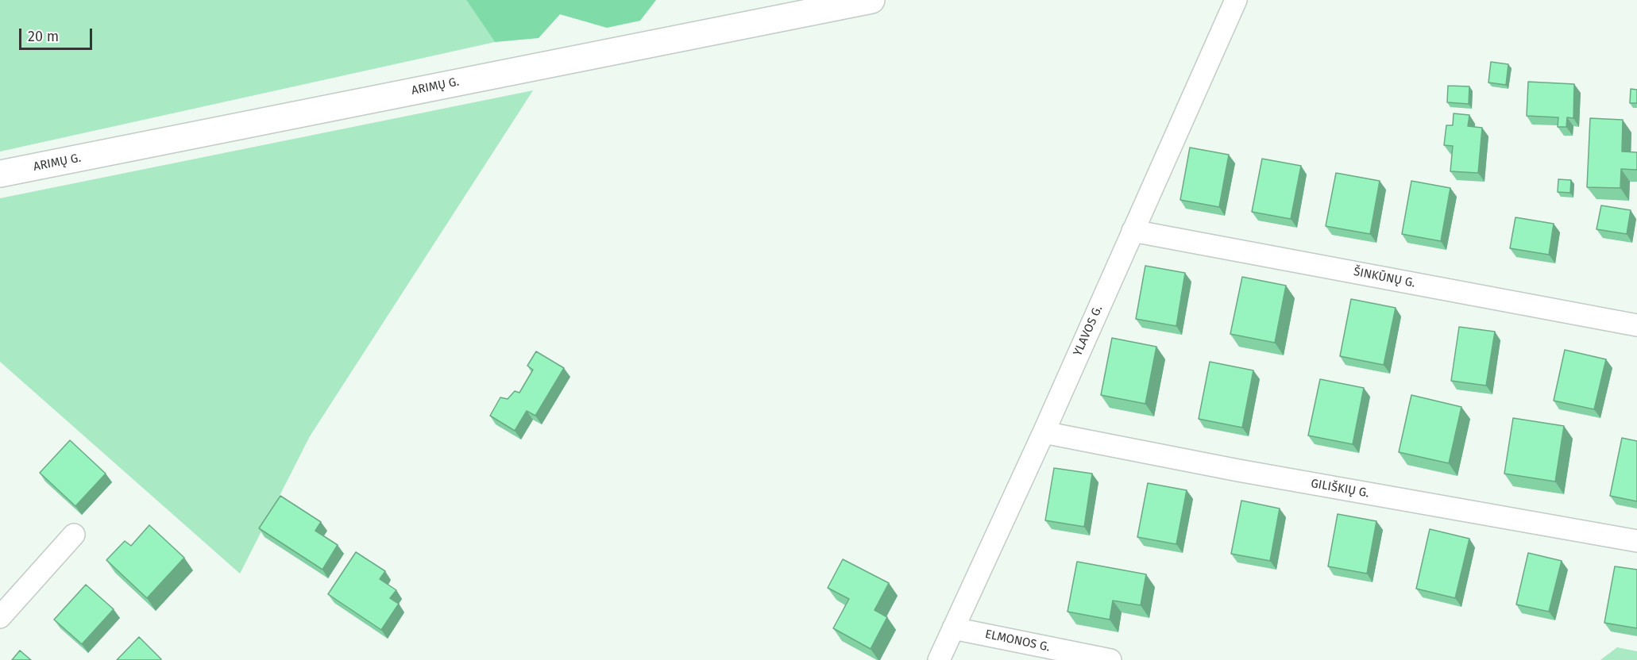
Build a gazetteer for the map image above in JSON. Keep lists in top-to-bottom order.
{
  "streets": {
    "main road": ["ARIMŲ G."],
    "street": [
      "ŠINKŪNŲ G.",
      "YLAVOS G.",
      "GILIŠKIŲ G.",
      "ELMONOS G."
    ]
  },
  "crossings": [
    ["ŠINKŪNŲ G.", "YLAVOS G."],
    ["YLAVOS G.", "GILIŠKIŲ G."],
    ["YLAVOS G.", "ELMONOS G."]
  ],
  "scale_bar": "20 m"
}
